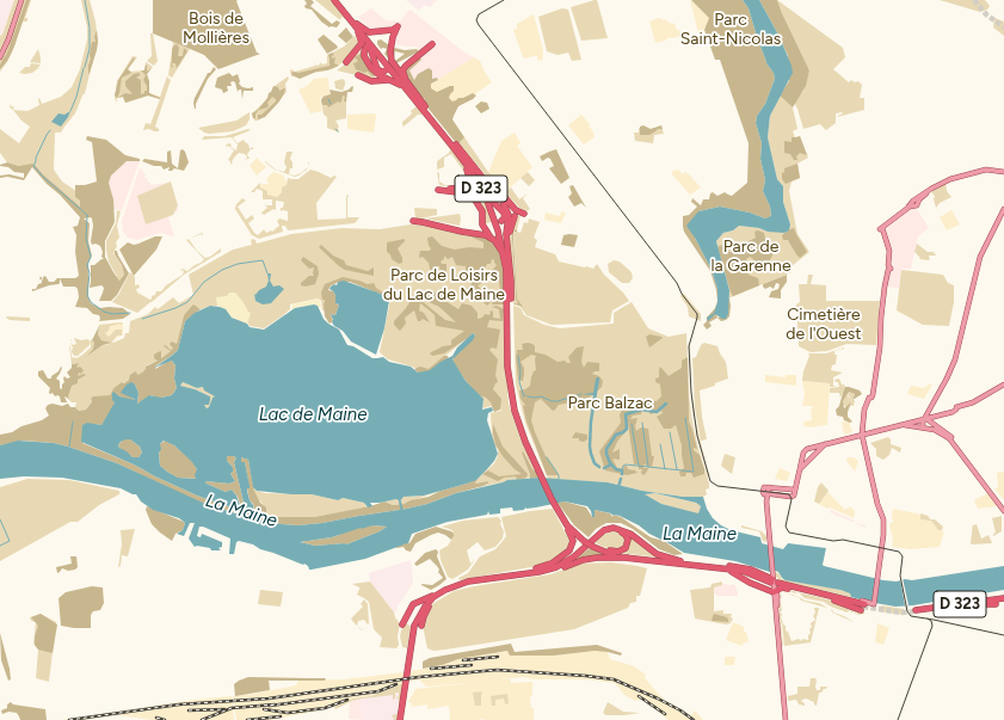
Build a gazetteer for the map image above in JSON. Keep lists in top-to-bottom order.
{
  "streets": {
    "highway": ["D 323"]
  },
  "water": ["Lac de Maine", "La Maine"],
  "parks": [
    "Bois de Mollières",
    "Parc Saint-Nicolas",
    "Parc de la Garenne",
    "Parc de Loisirs du Lac de Maine",
    "Cimetière de l'Ouest",
    "Parc Balzac"
  ]
}
